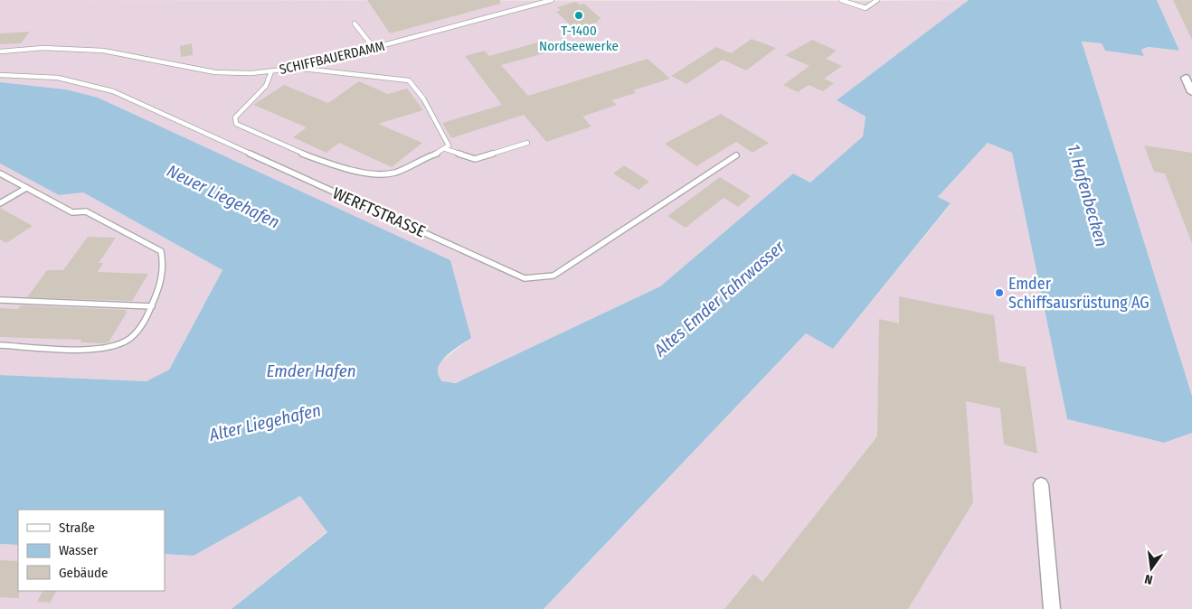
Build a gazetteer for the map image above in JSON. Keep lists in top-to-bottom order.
{
  "streets": {
    "lane": ["SCHIFFBAUERDAMM", "WERFTSTRASSE"]
  },
  "water": [
    "1. Hafenbecken",
    "Neuer Liegehafen",
    "Altes Emder Fahrwasser",
    "Emder Hafen",
    "Alter Liegehafen"
  ],
  "places": ["T-1400 Nordseewerke", "Emder Schiffsausrüstung AG"],
  "legend": ["Straße", "Wasser", "Gebäude"],
  "north": "bottom"
}
